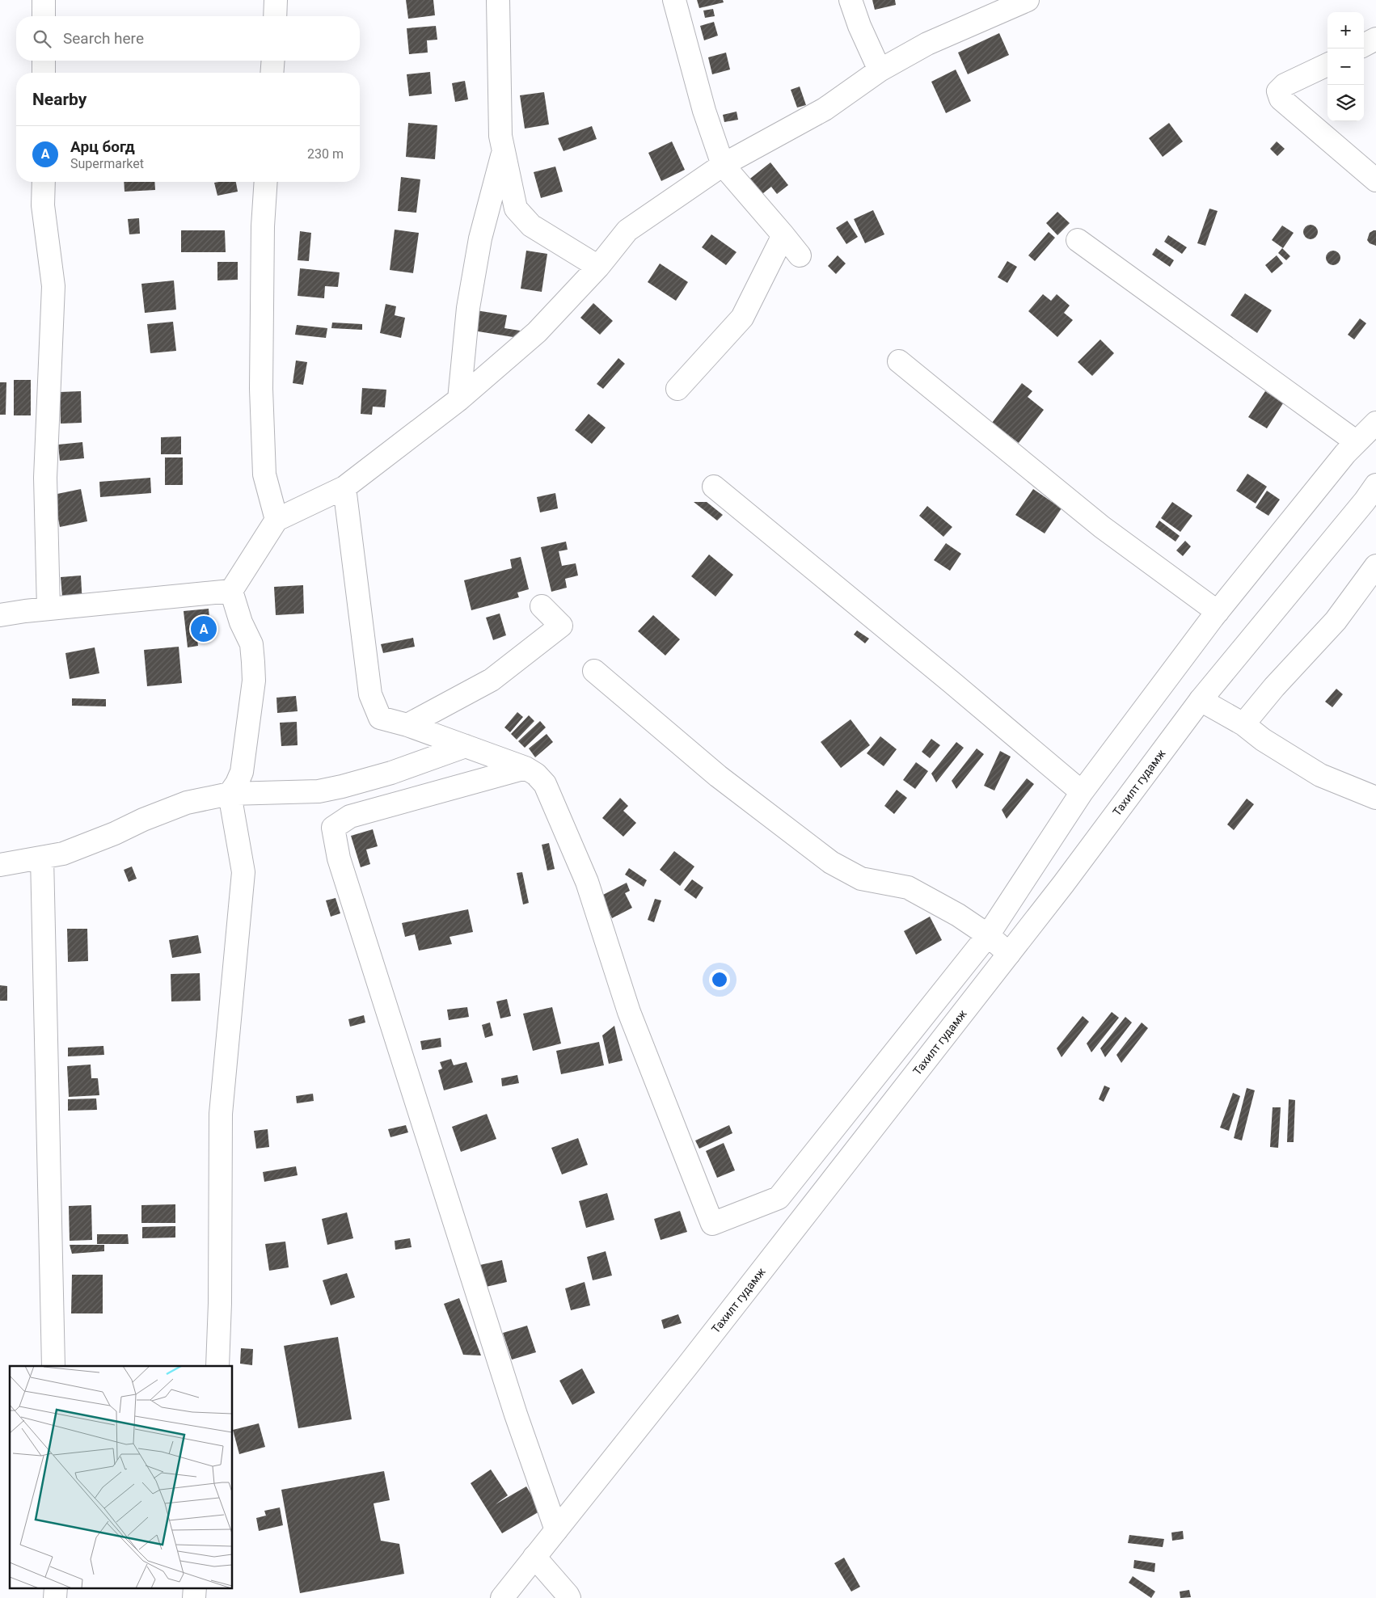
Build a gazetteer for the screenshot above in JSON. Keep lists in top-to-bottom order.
{
  "streets": {
    "street": ["Тахилт гудамж"]
  },
  "page": {
    "map_buttons": ["+", "−"],
    "search": "Search here",
    "heading": "Nearby",
    "list": [
      {
        "mark": "A",
        "name": "Арц богд",
        "note": "Supermarket",
        "value": "230 m"
      }
    ],
    "pins": "A"
  }
}
